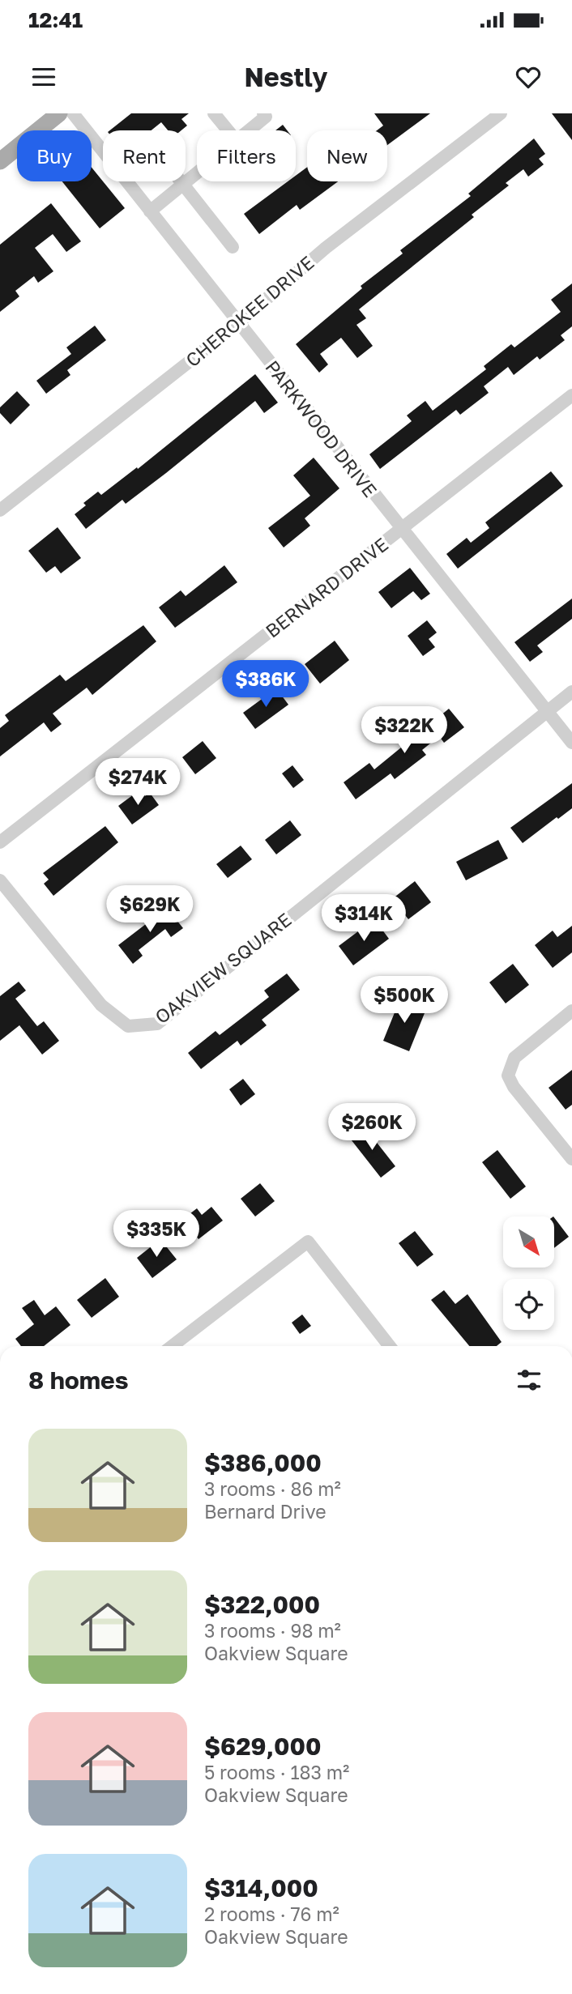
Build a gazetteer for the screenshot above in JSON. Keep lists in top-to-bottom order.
{
  "streets": {
    "street": [
      "CHEROKEE DRIVE",
      "PARKWOOD DRIVE",
      "BERNARD DRIVE",
      "OAKVIEW SQUARE"
    ]
  },
  "crossings": [
    ["CHEROKEE DRIVE", "PARKWOOD DRIVE"],
    ["PARKWOOD DRIVE", "BERNARD DRIVE"],
    ["PARKWOOD DRIVE", "OAKVIEW SQUARE"]
  ],
  "north": "bottom right",
  "page": {
    "status": "12:41",
    "header": "Nestly",
    "chip": [
      "Buy",
      "Rent",
      "Filters",
      "New"
    ],
    "price": [
      "$386K",
      "$322K",
      "$274K",
      "$629K",
      "$314K",
      "$500K",
      "$260K",
      "$335K"
    ],
    "heading": "8 homes",
    "list": [
      {
        "name": "$386,000",
        "note": "3 rooms · 86 m² · Bernard Drive"
      },
      {
        "name": "$322,000",
        "note": "3 rooms · 98 m² · Oakview Square"
      },
      {
        "name": "$629,000",
        "note": "5 rooms · 183 m² · Oakview Square"
      },
      {
        "name": "$314,000",
        "note": "2 rooms · 76 m² · Oakview Square"
      }
    ]
  }
}
